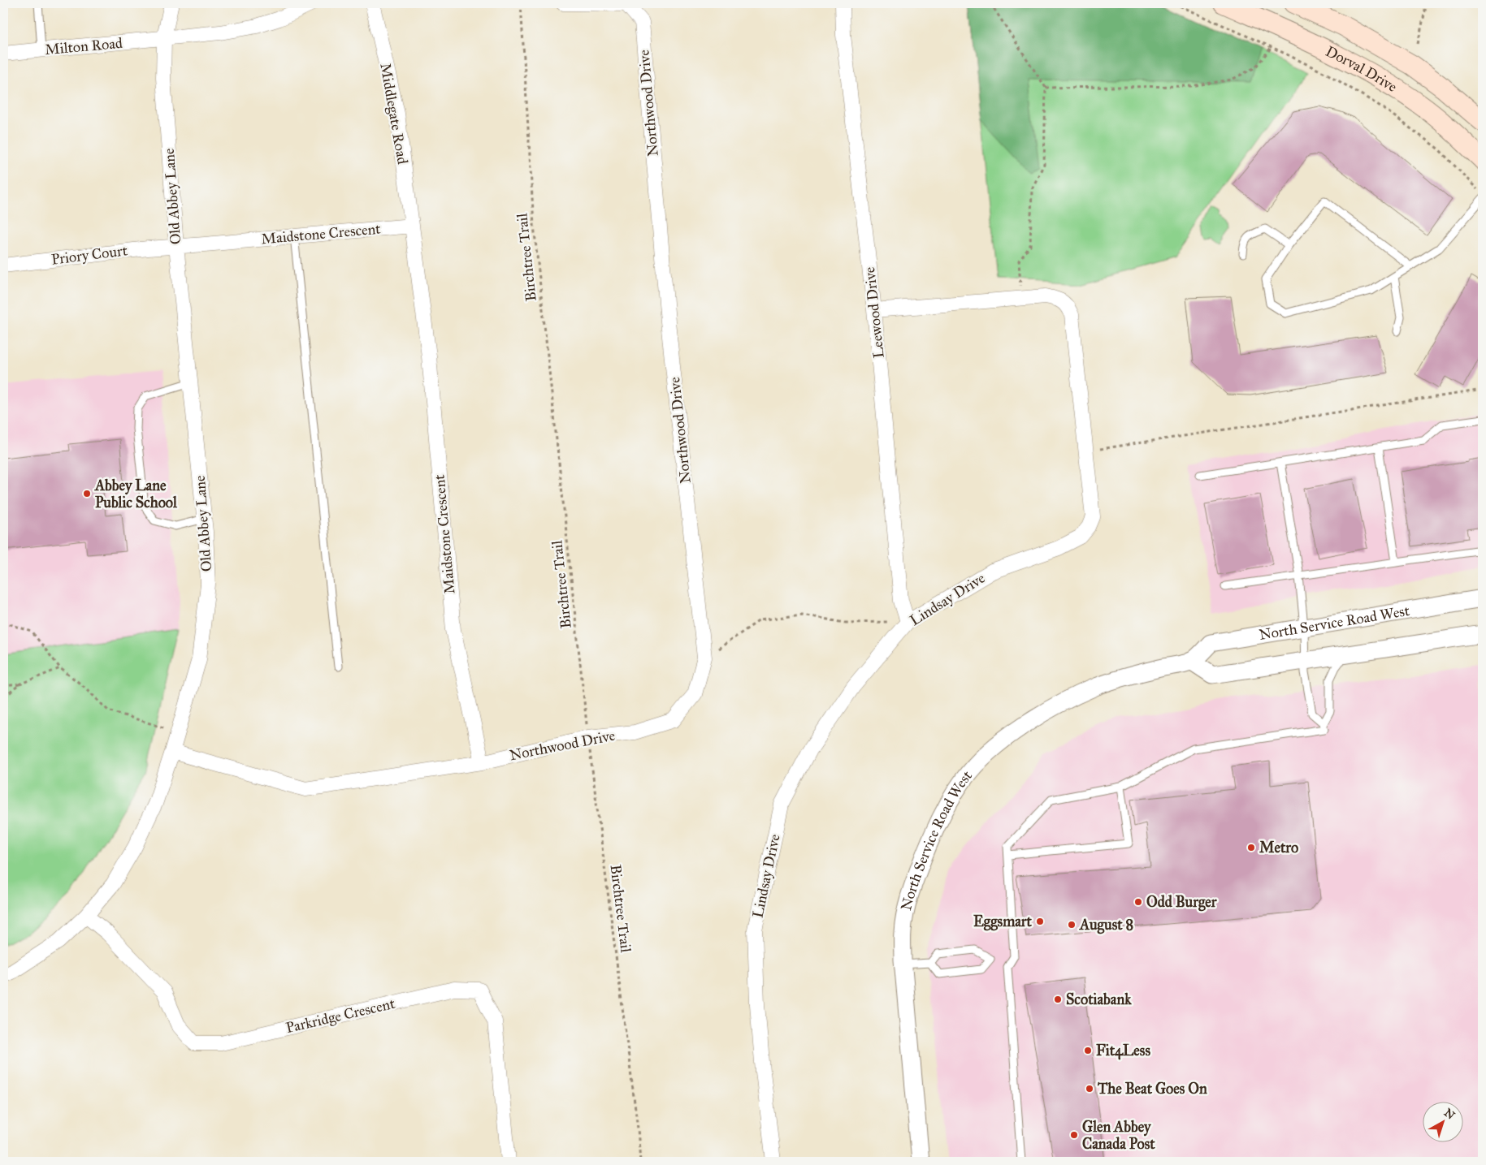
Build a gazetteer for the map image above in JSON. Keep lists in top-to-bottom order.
{
  "streets": {
    "main road": ["Dorval Drive"],
    "street": [
      "Milton Road",
      "Northwood Drive",
      "Middlegate Road",
      "Old Abbey Lane",
      "Maidstone Crescent",
      "Priory Court",
      "Leewood Drive",
      "Lindsay Drive",
      "North Service Road West",
      "Parkridge Crescent"
    ],
    "path": ["Birchtree Trail"]
  },
  "crossings": [
    ["Milton Road", "Old Abbey Lane"],
    ["Northwood Drive", "Maidstone Crescent"],
    ["Northwood Drive", "Birchtree Trail"],
    ["Middlegate Road", "Maidstone Crescent"],
    ["Old Abbey Lane", "Maidstone Crescent"],
    ["Old Abbey Lane", "Priory Court"],
    ["Old Abbey Lane", "Parkridge Crescent"],
    ["Maidstone Crescent", "Priory Court"],
    ["Leewood Drive", "Lindsay Drive"]
  ],
  "places": [
    "Abbey Lane Public School",
    "Metro",
    "Odd Burger",
    "Eggsmart",
    "August 8",
    "Scotiabank",
    "Fit4Less",
    "The Beat Goes On",
    "Glen Abbey Canada Post"
  ],
  "north": "top right"
}
